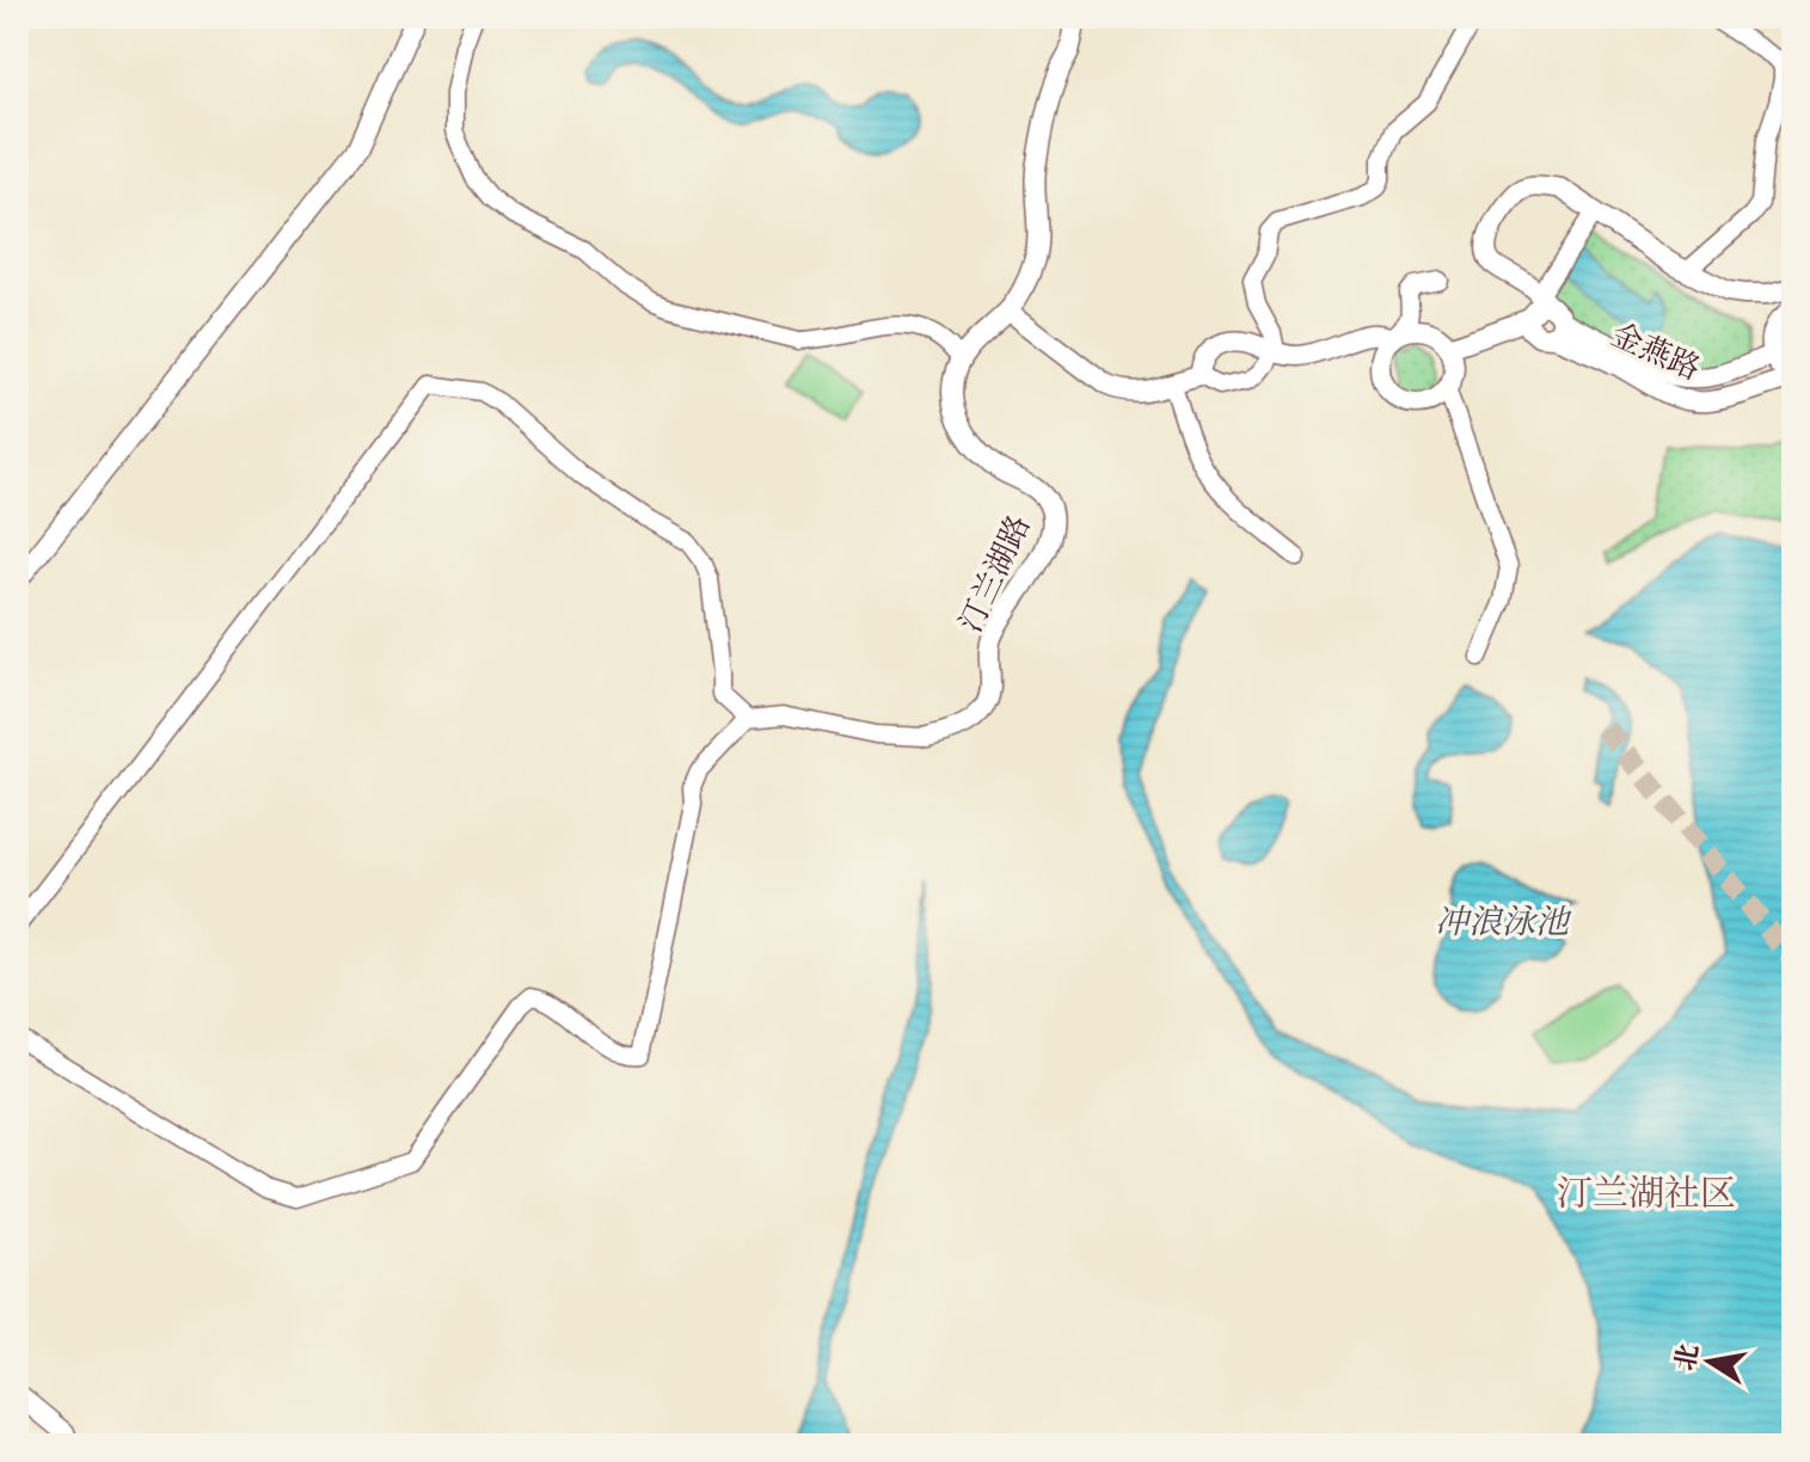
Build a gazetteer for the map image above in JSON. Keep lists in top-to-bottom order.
{
  "streets": {
    "street": ["金燕路", "汀兰湖路"]
  },
  "districts": ["汀兰湖社区"],
  "water": ["冲浪泳池"],
  "north": "left"
}
